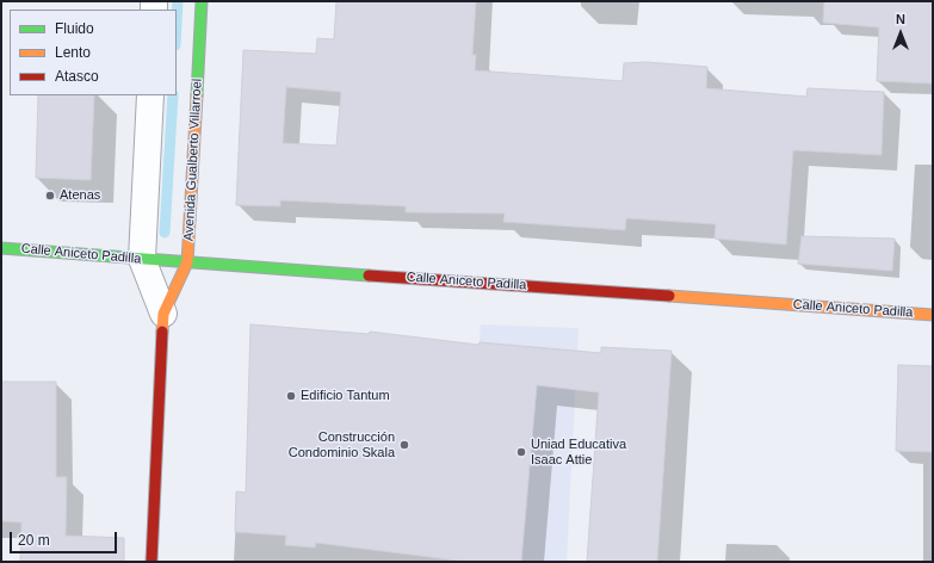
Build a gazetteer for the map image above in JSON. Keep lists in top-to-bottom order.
{
  "streets": {
    "main road": ["Avenida Gualberto Villarroel", "Calle Aniceto Padilla"]
  },
  "crossings": [
    ["Avenida Gualberto Villarroel", "Calle Aniceto Padilla"]
  ],
  "places": [
    "Atenas",
    "Edificio Tantum",
    "Construcción Condominio Skala",
    "Uniad Educativa Isaac Attie"
  ],
  "legend": ["Fluido", "Lento", "Atasco"],
  "scale_bar": "20 m",
  "north": "top"
}
